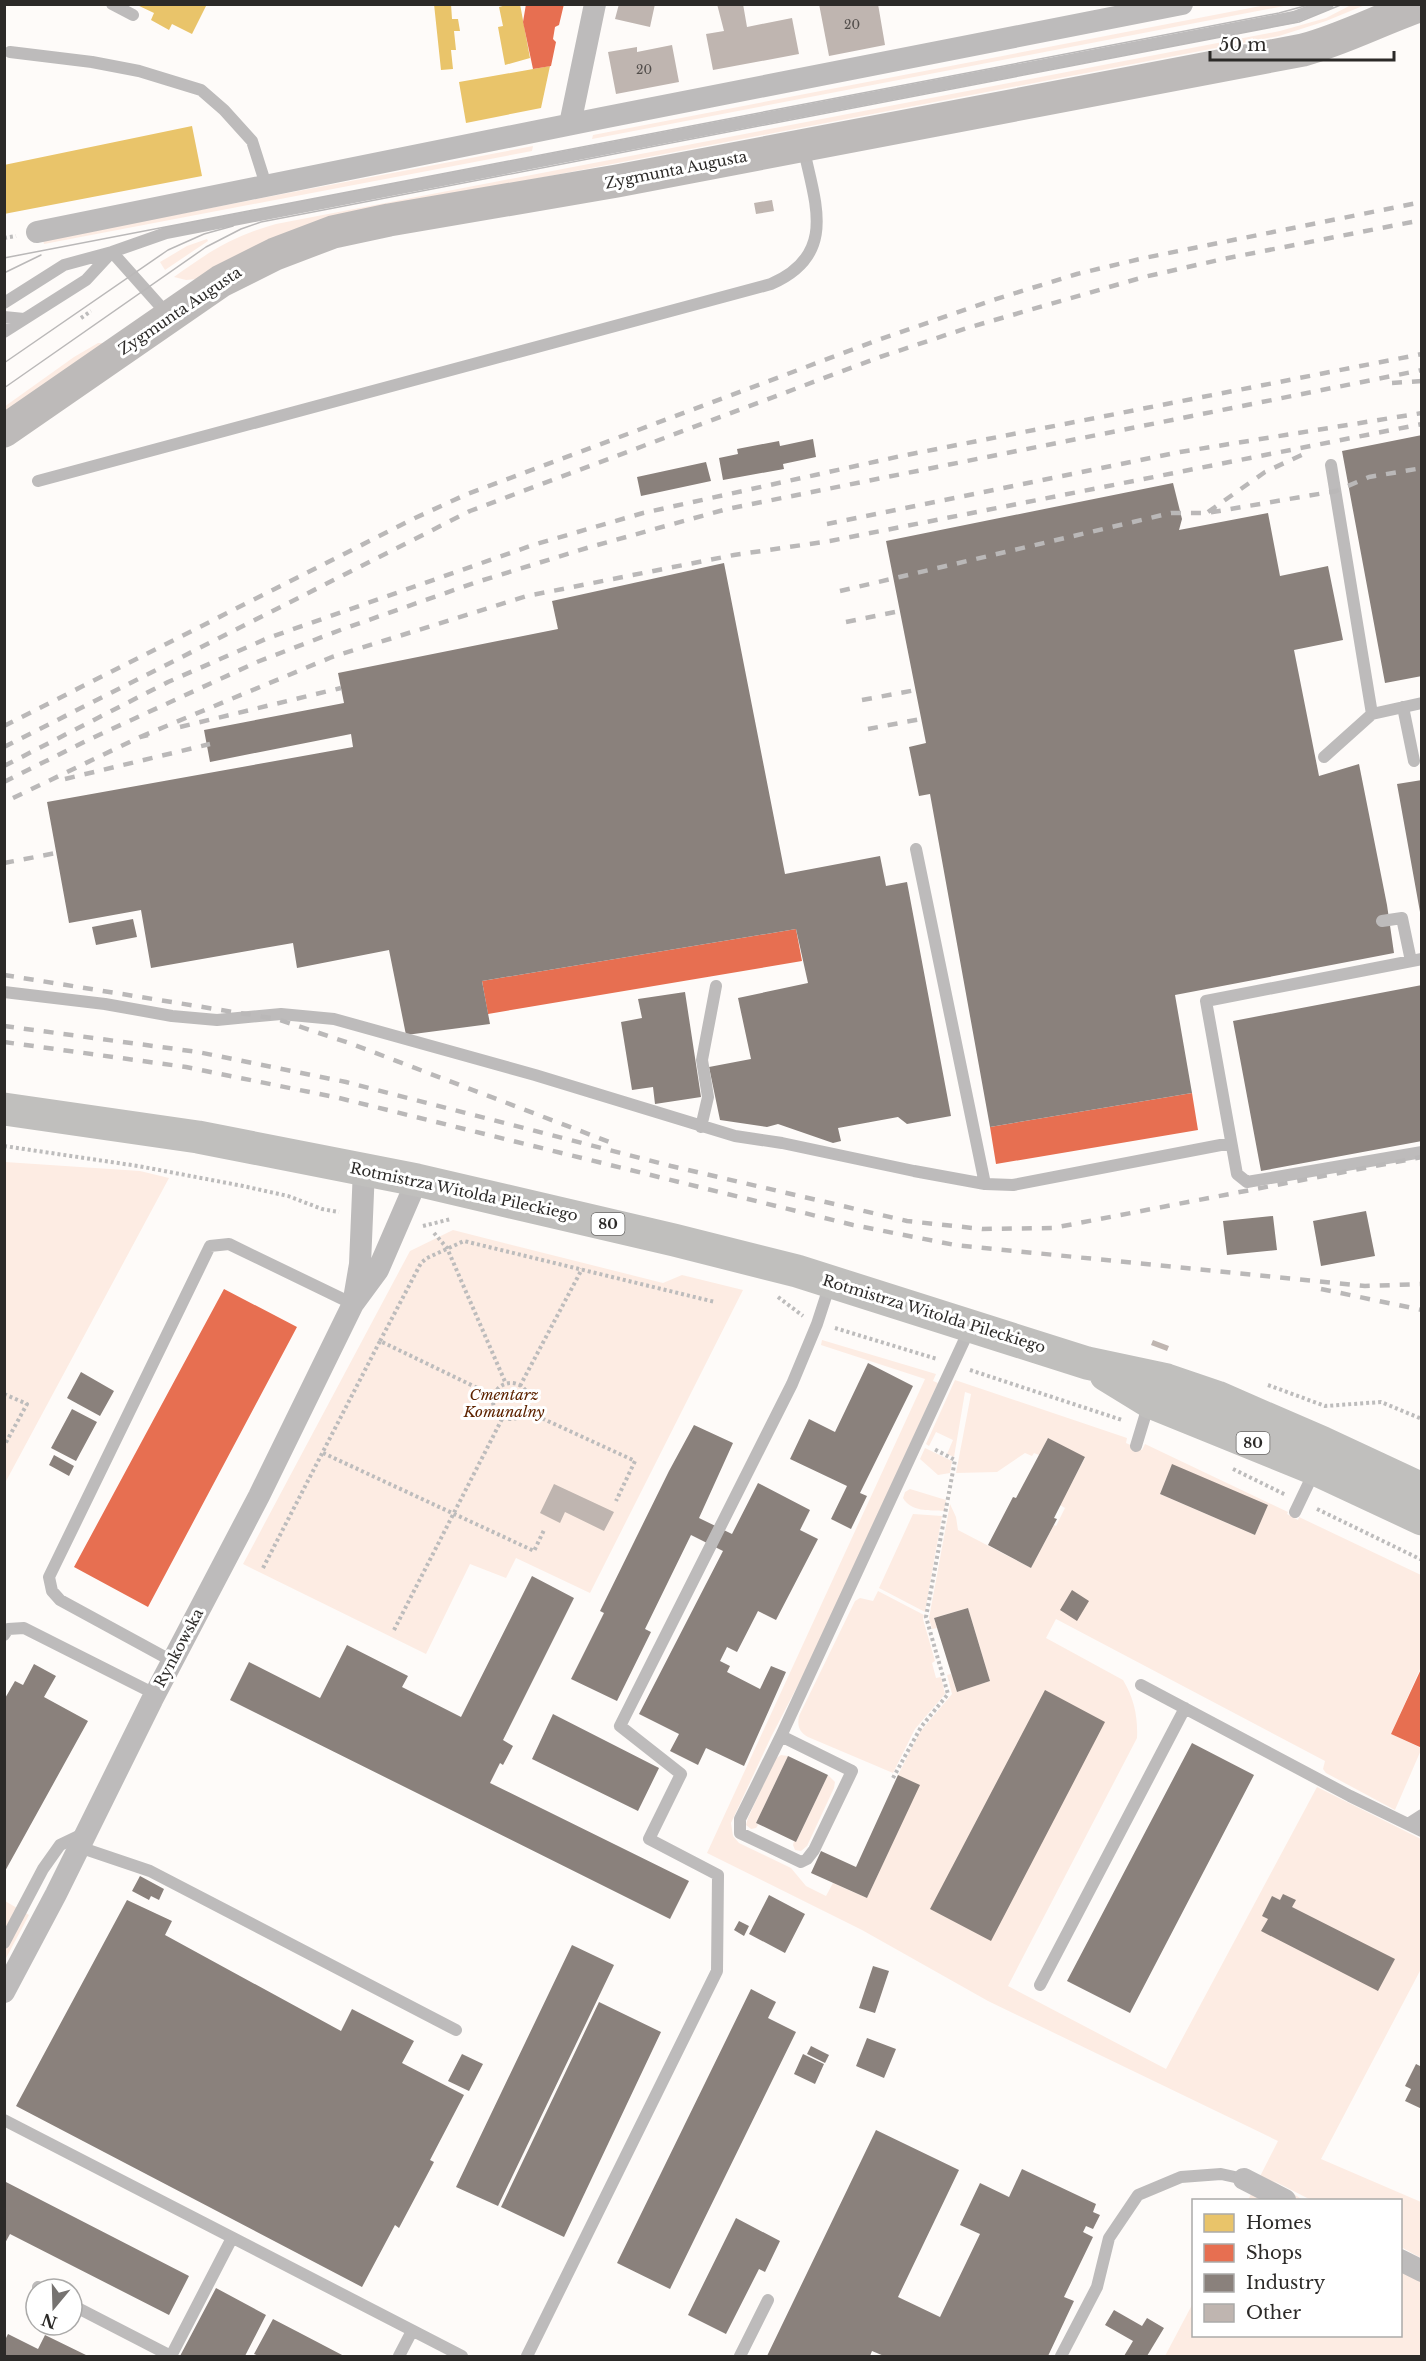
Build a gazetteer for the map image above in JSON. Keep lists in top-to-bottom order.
{
  "streets": {
    "main road": ["Rotmistrza Witolda Pileckiego", "80"],
    "street": ["Zygmunta Augusta", "Rynkowska"]
  },
  "crossings": [
    ["Rotmistrza Witolda Pileckiego", "Rynkowska"]
  ],
  "parks": ["Cmentarz Komunalny"],
  "house_numbers": ["20", "20"],
  "legend": [
    "Homes",
    "Shops",
    "Industry",
    "Other"
  ],
  "scale_bar": "50 m",
  "north": "bottom"
}
